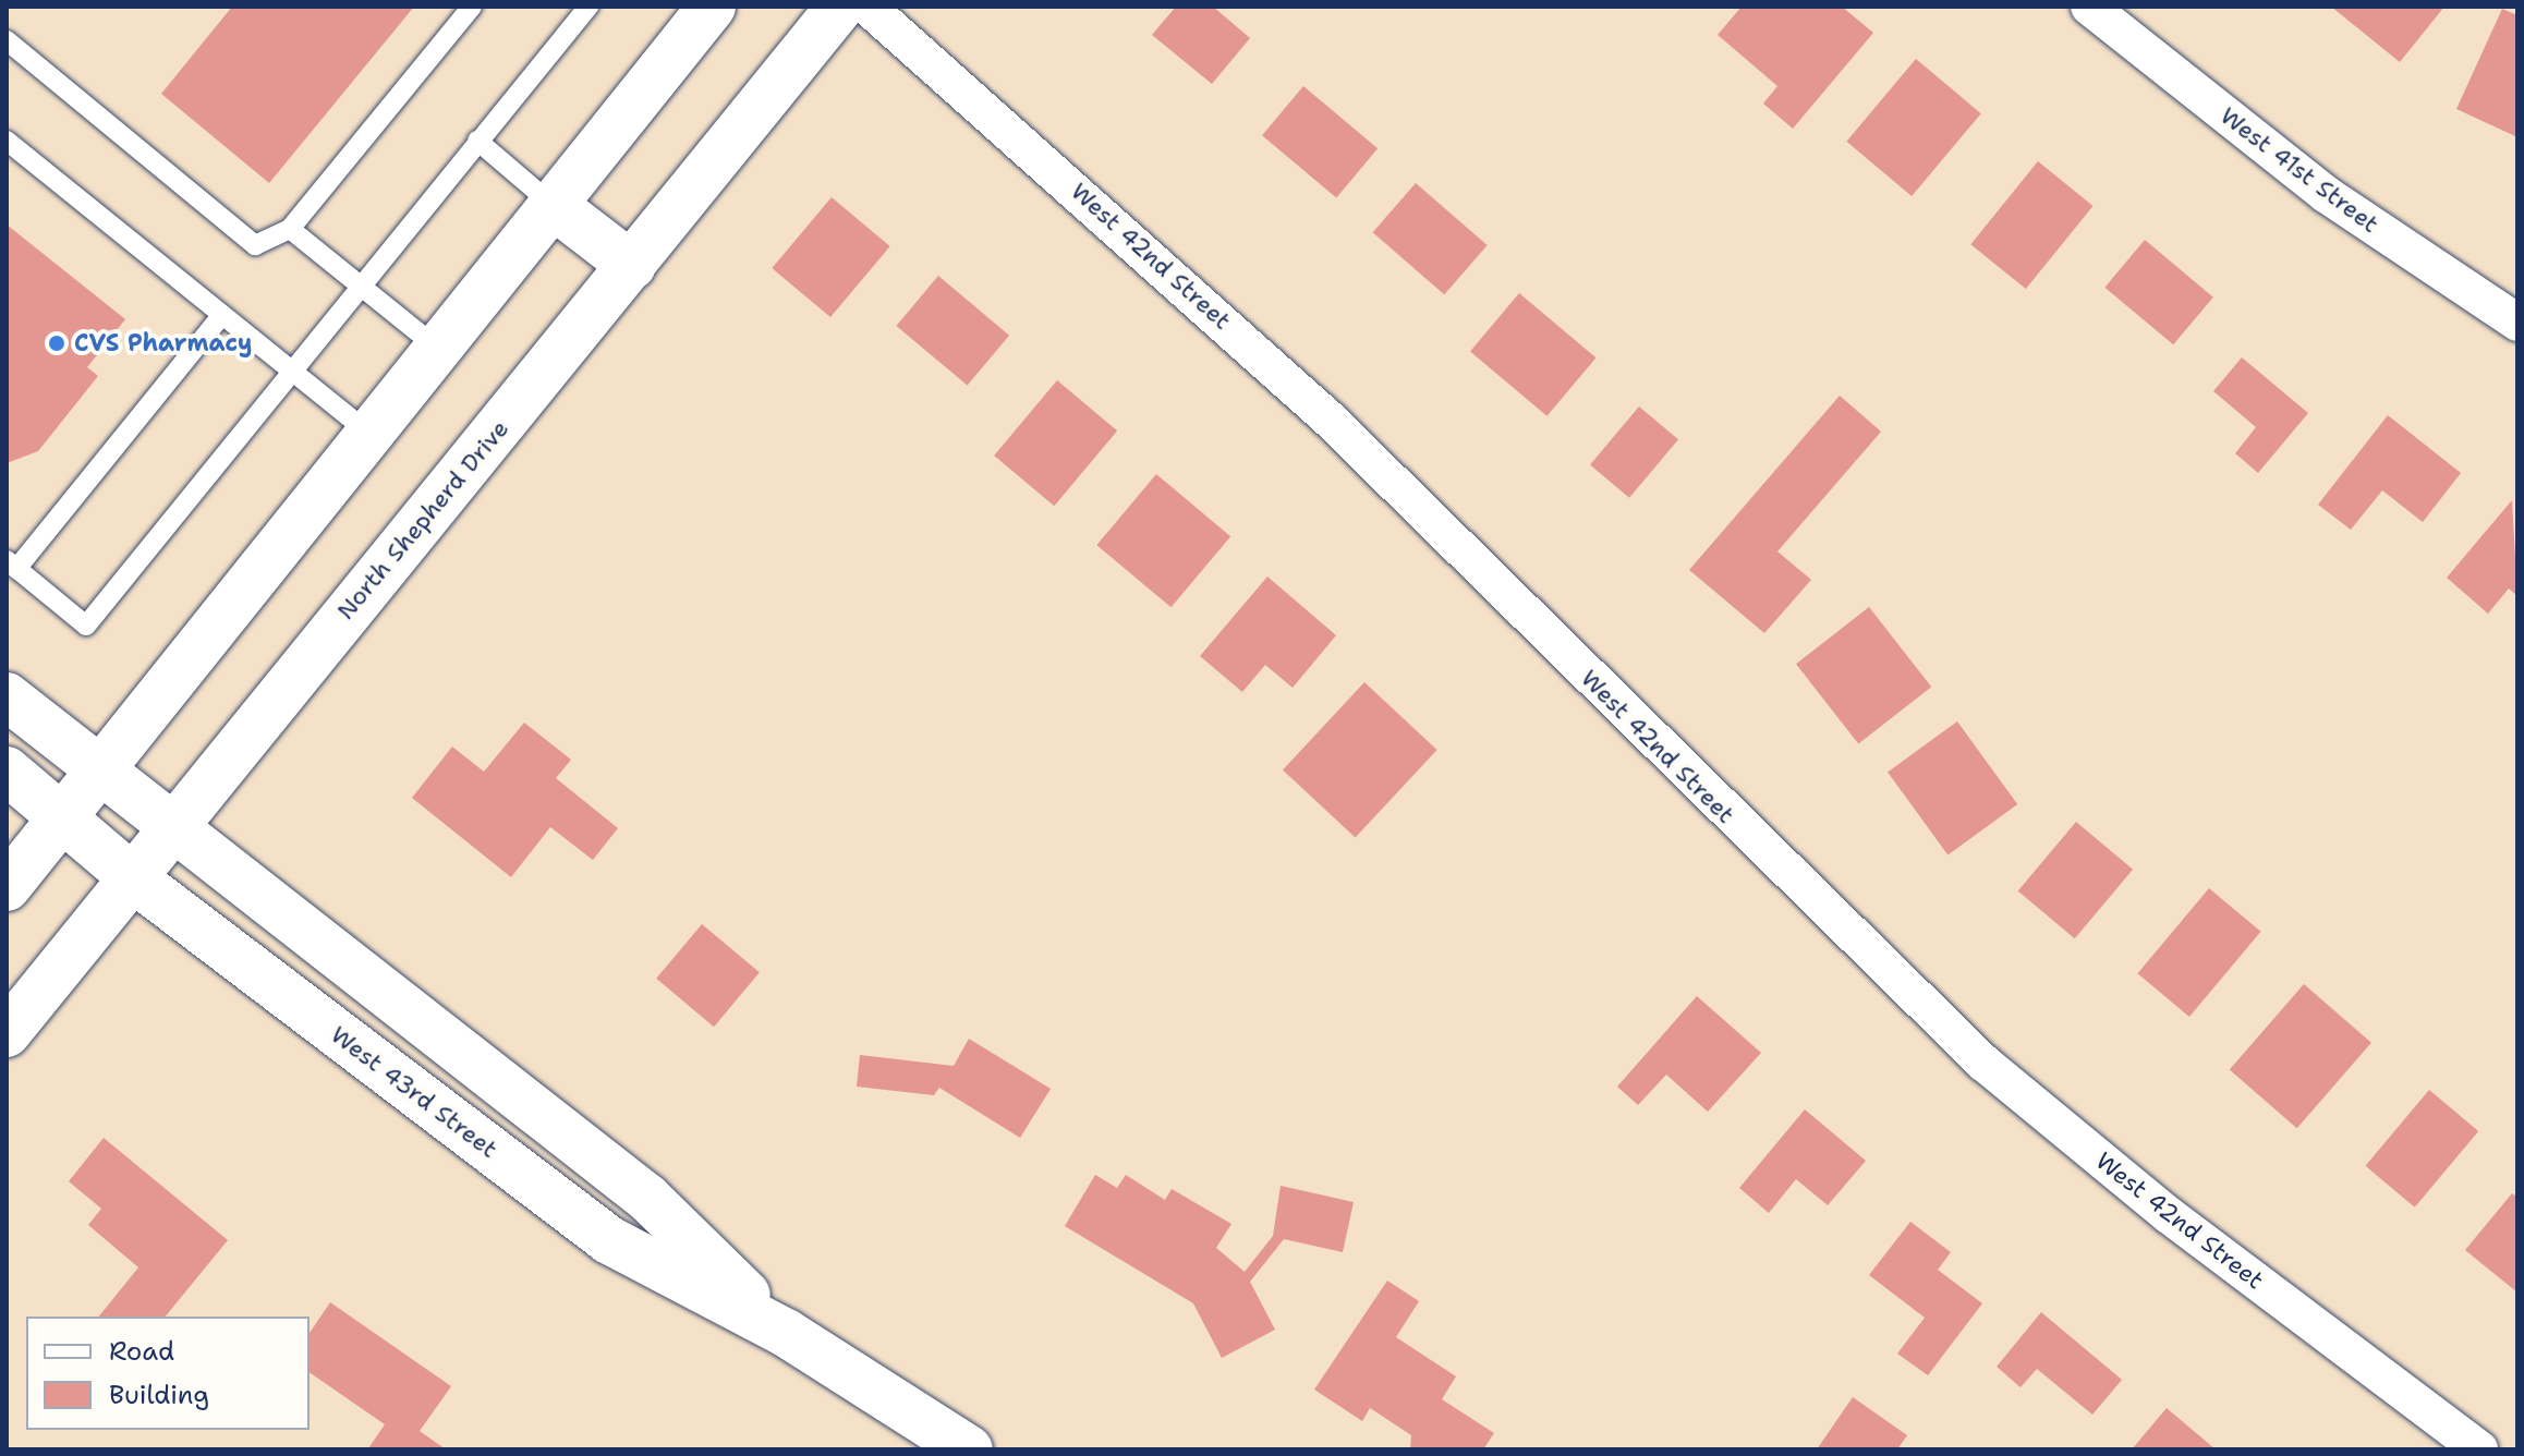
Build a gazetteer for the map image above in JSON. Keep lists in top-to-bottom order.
{
  "streets": {
    "main road": ["North Shepherd Drive", "West 43rd Street"],
    "street": ["West 41st Street", "West 42nd Street"]
  },
  "crossings": [
    ["North Shepherd Drive", "West 43rd Street"]
  ],
  "places": ["CVS Pharmacy"],
  "legend": ["Road", "Building"]
}
